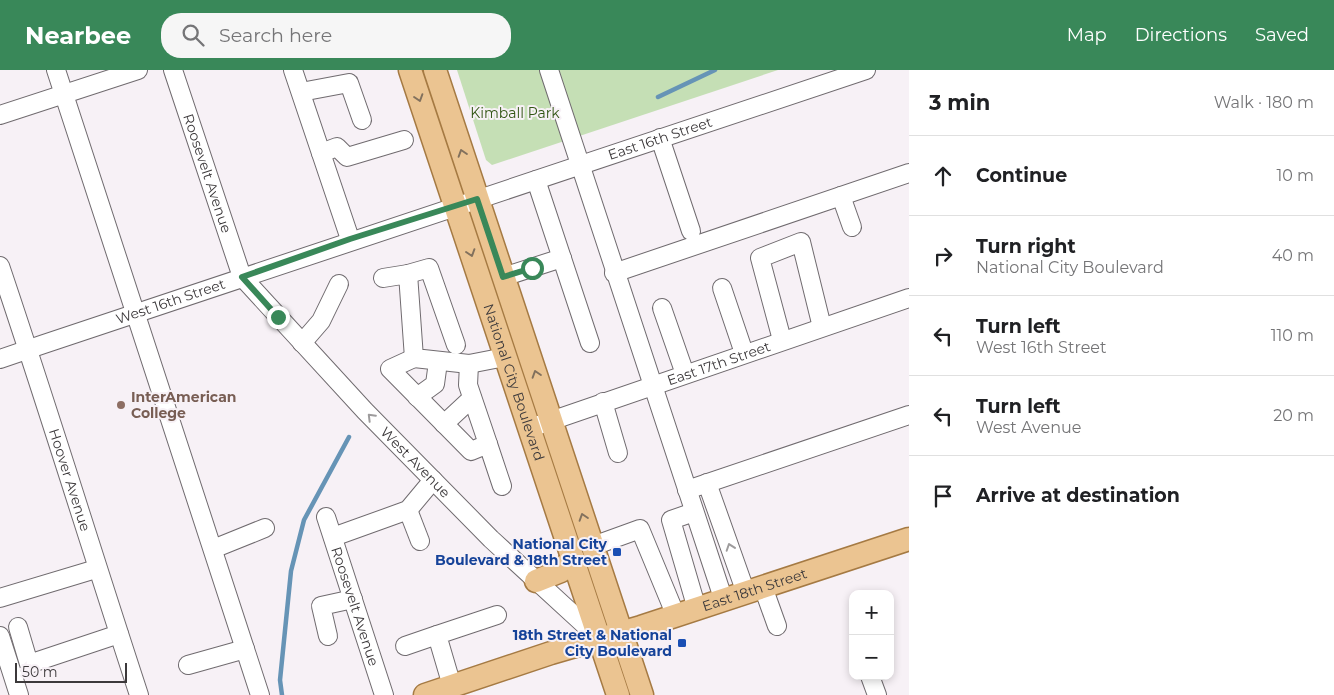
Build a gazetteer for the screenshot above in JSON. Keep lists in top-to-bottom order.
{
  "streets": {
    "main road": ["National City Boulevard", "East 18th Street"],
    "street": [
      "East 16th Street",
      "Roosevelt Avenue",
      "West 16th Street",
      "East 17th Street",
      "West Avenue",
      "Hoover Avenue"
    ]
  },
  "crossings": [
    ["East 16th Street", "West 16th Street"],
    ["East 16th Street", "National City Boulevard"],
    ["Roosevelt Avenue", "West 16th Street"],
    ["Roosevelt Avenue", "West Avenue"],
    ["West 16th Street", "National City Boulevard"],
    ["West 16th Street", "West Avenue"],
    ["West 16th Street", "Hoover Avenue"],
    ["East 17th Street", "National City Boulevard"],
    ["National City Boulevard", "West Avenue"],
    ["National City Boulevard", "East 18th Street"],
    ["West Avenue", "East 18th Street"]
  ],
  "parks": ["Kimball Park"],
  "places": {
    "other": ["InterAmerican College"],
    "transit": ["National City Boulevard & 18th Street", "18th Street & National City Boulevard"]
  },
  "scale_bar": "50 m",
  "page": {
    "header": "Nearbee",
    "search": "Search here",
    "nav": ["Map", "Directions", "Saved"],
    "heading": ["3 min", "Walk · 180 m"],
    "list": [
      ["Continue", "10 m"],
      ["Turn right", "National City Boulevard", "40 m"],
      ["Turn left", "West 16th Street", "110 m"],
      ["Turn left", "West Avenue", "20 m"],
      "Arrive at destination"
    ],
    "map_buttons": ["+", "−"],
    "scale": "50 m"
  }
}
